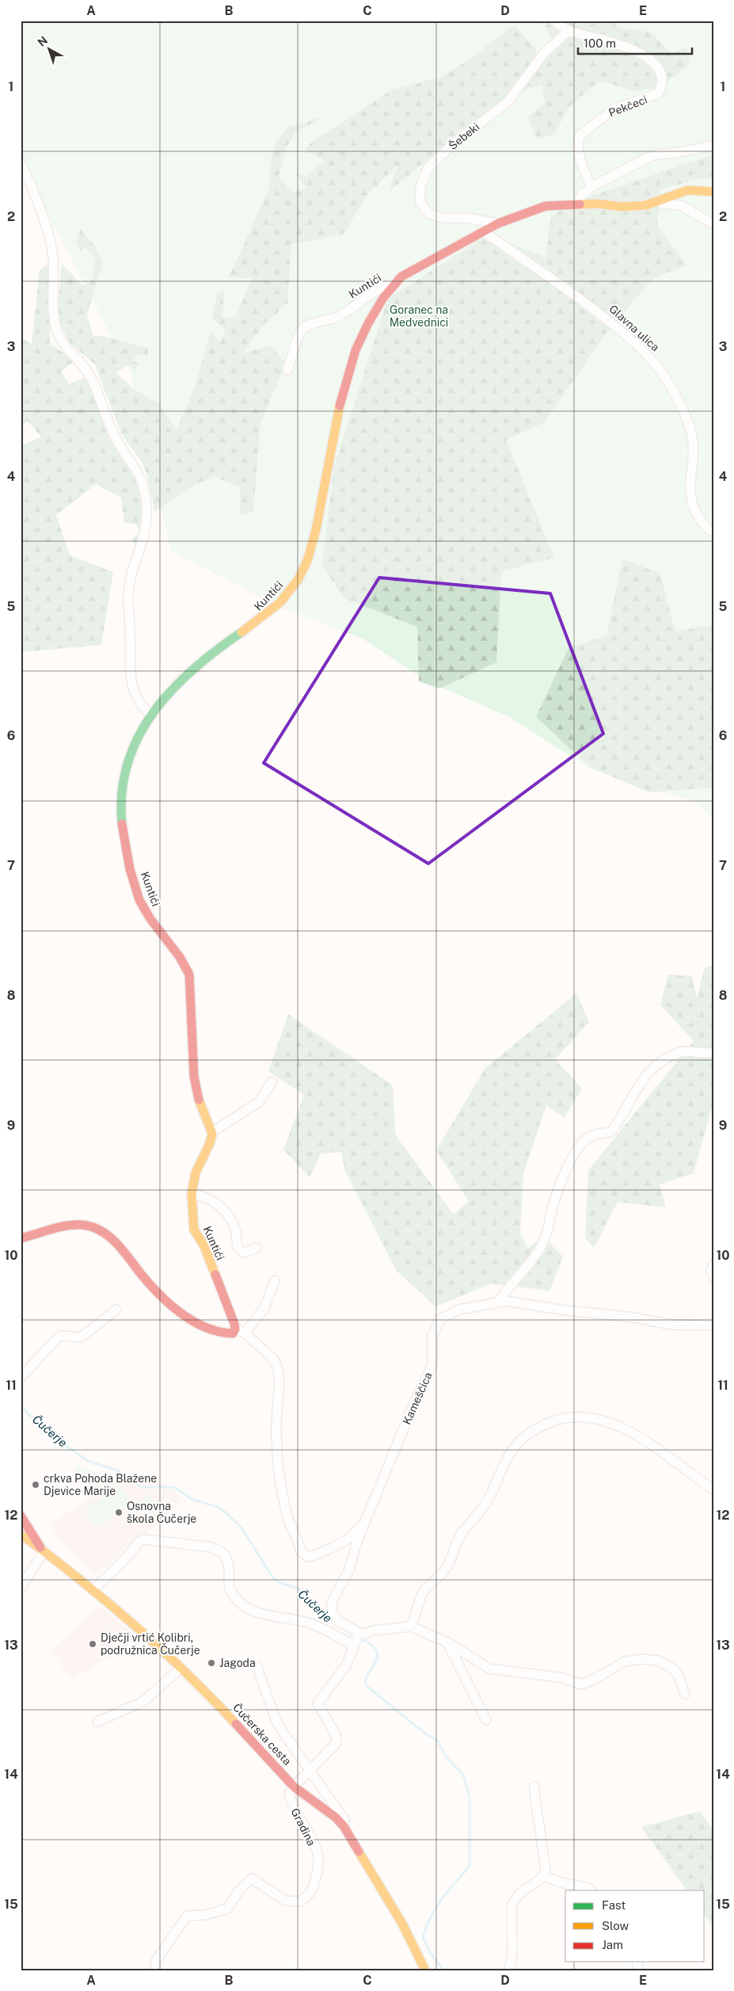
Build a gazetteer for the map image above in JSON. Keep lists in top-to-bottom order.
{
  "streets": {
    "street": [
      "Pekčeci",
      "Šebeki",
      "Kuntići",
      "Glavna ulica",
      "Kameščica",
      "Čučerska cesta",
      "Gradina"
    ]
  },
  "crossings": [
    ["Pekčeci", "Šebeki"],
    ["Šebeki", "Kuntići"],
    ["Kuntići", "Glavna ulica"],
    ["Kuntići", "Kameščica"],
    ["Čučerska cesta", "Gradina"]
  ],
  "water": ["Čučerje"],
  "parks": ["Goranec na Medvednici"],
  "places": [
    "crkva Pohoda Blažene Djevice Marije",
    "Osnovna škola Čučerje",
    "Dječji vrtić Kolibri, podružnica Čučerje",
    "Jagoda"
  ],
  "legend": ["Fast", "Slow", "Jam"],
  "scale_bar": "100 m",
  "north": "top left",
  "grid": {
    "columns": [
      "A",
      "B",
      "C",
      "D",
      "E"
    ],
    "rows": [
      "1",
      "2",
      "3",
      "4",
      "5",
      "6",
      "7",
      "8",
      "9",
      "10",
      "11",
      "12",
      "13",
      "14",
      "15"
    ]
  }
}
